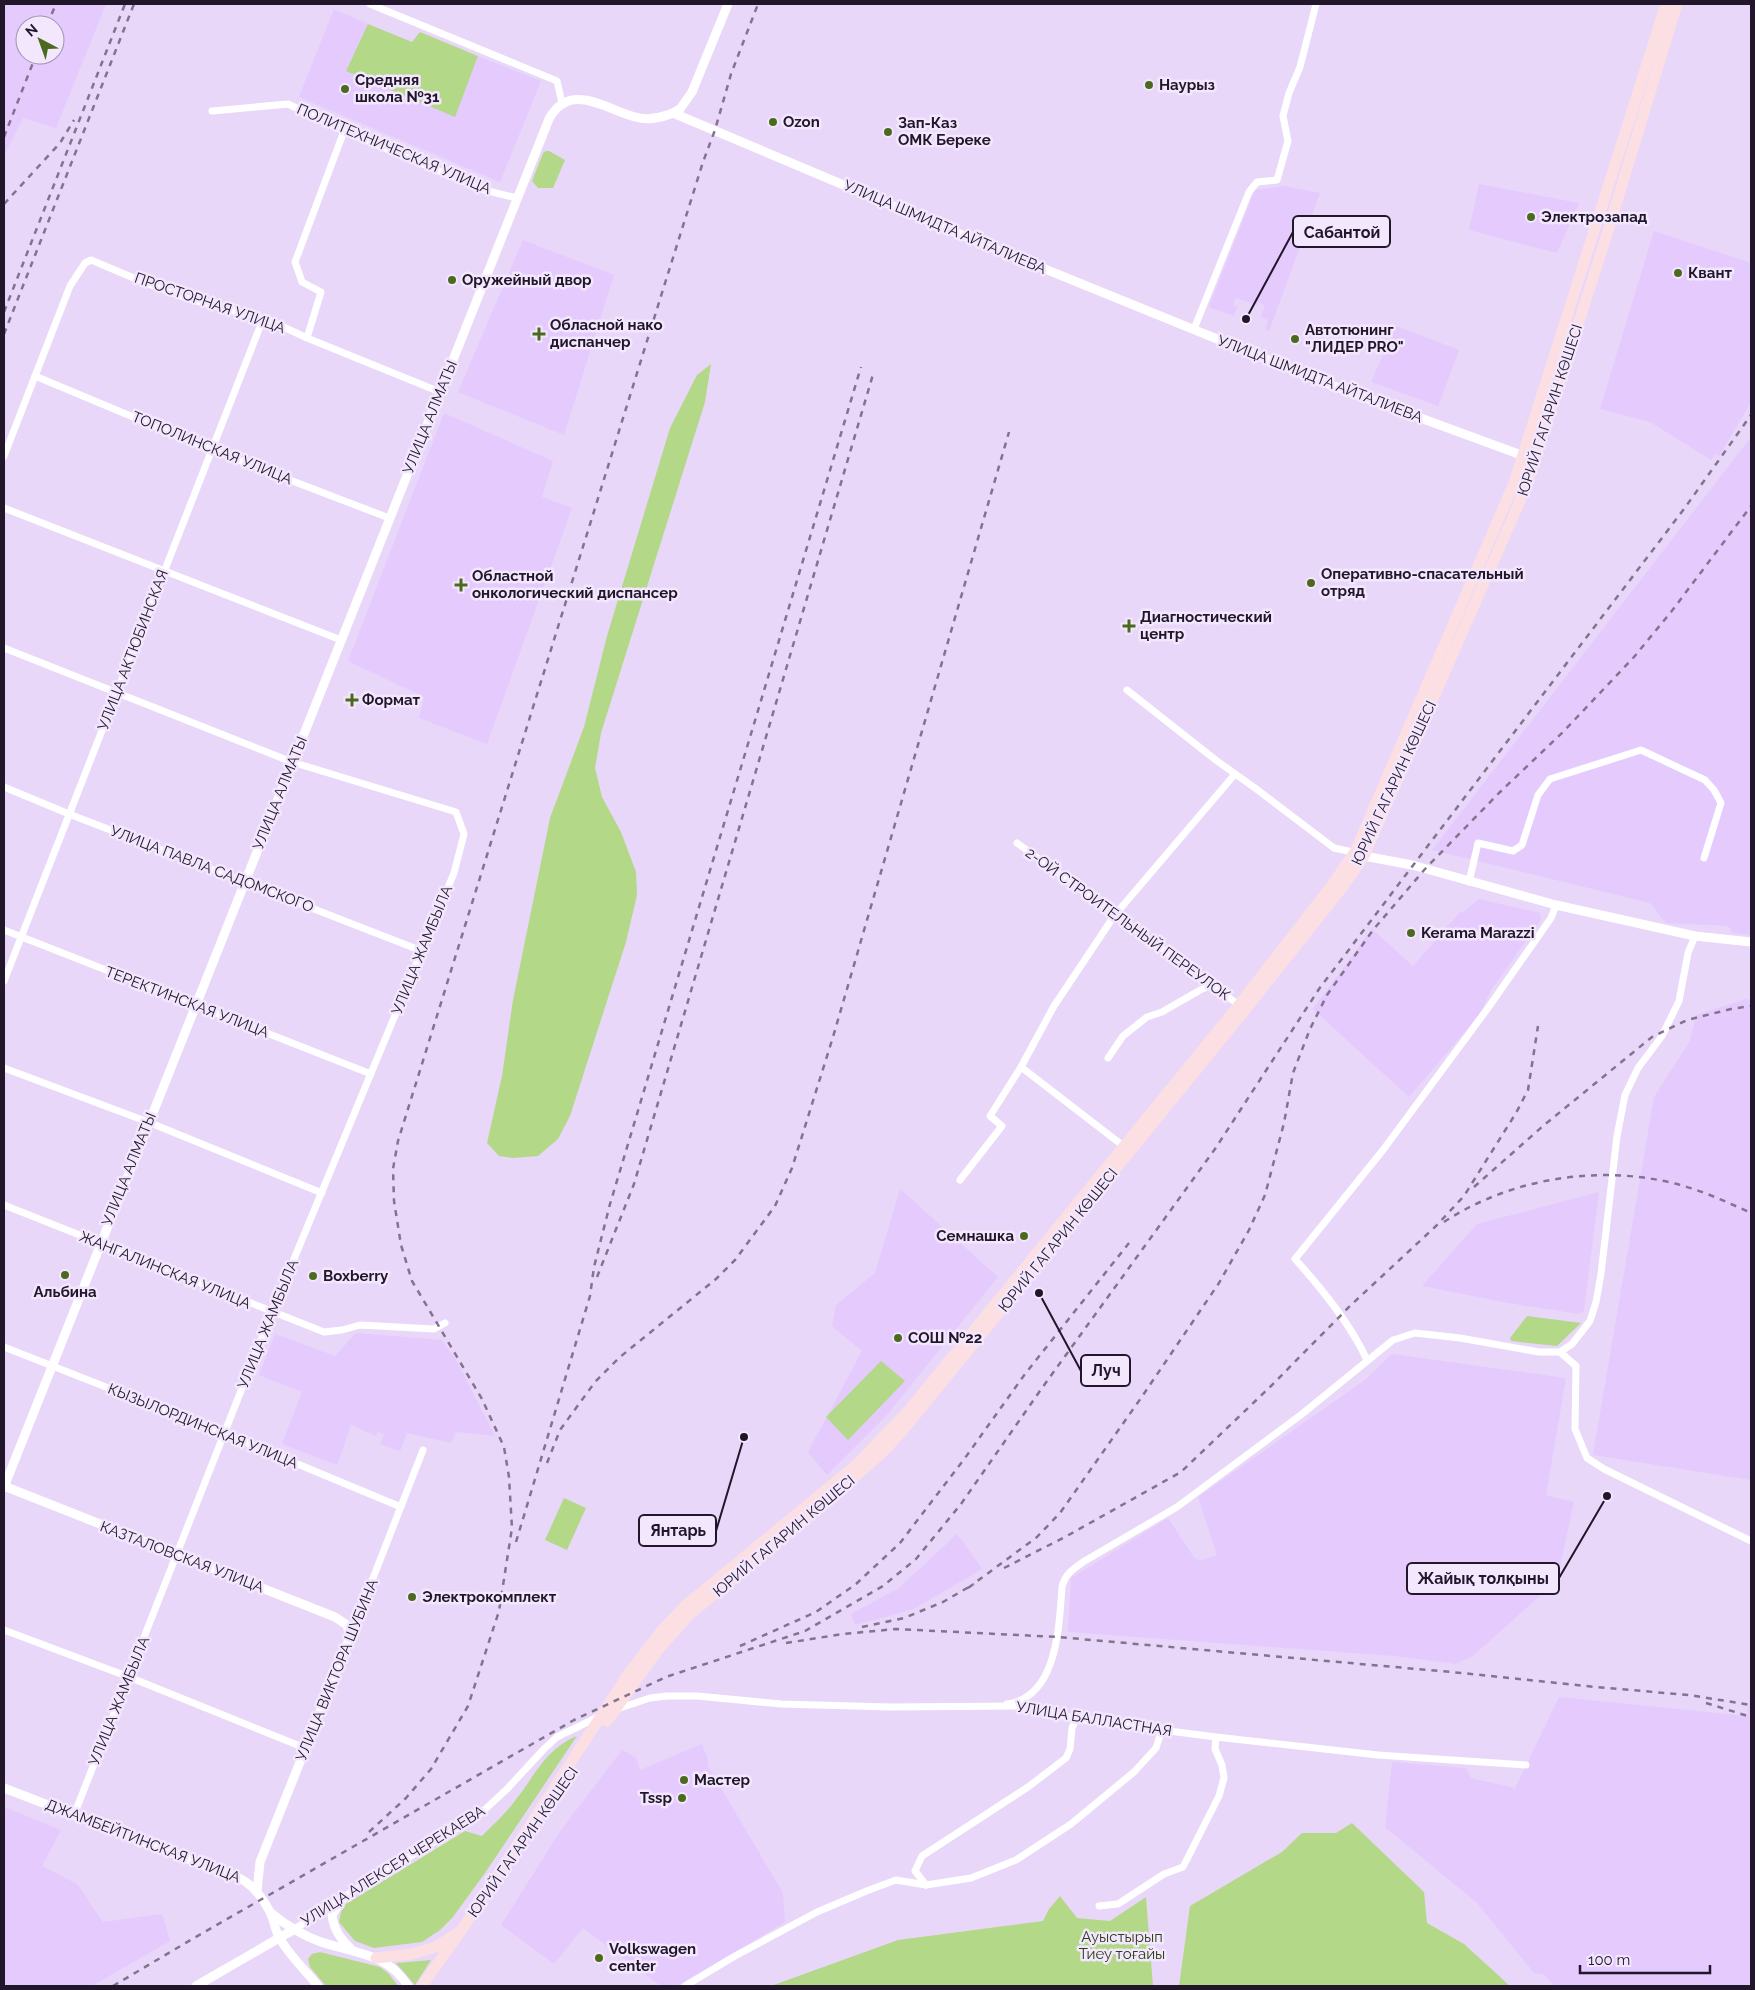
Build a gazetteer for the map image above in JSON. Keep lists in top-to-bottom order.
{
  "streets": {
    "main road": ["ЮРИЙ ГАГАРИН КӨШЕСІ"],
    "street": [
      "ПОЛИТЕХНИЧЕСКАЯ УЛИЦА",
      "УЛИЦА ШМИДТА АЙТАЛИЕВА",
      "ПРОСТОРНАЯ УЛИЦА",
      "УЛИЦА АЛМАТЫ",
      "ТОПОЛИНСКАЯ УЛИЦА",
      "УЛИЦА АКТЮБИНСКАЯ",
      "УЛИЦА ПАВЛА САДОМСКОГО",
      "2-ОЙ СТРОИТЕЛЬНЫЙ ПЕРЕУЛОК",
      "УЛИЦА ЖАМБЫЛА",
      "ТЕРЕКТИНСКАЯ УЛИЦА",
      "ЖАНГАЛИНСКАЯ УЛИЦА",
      "КЫЗЫЛОРДИНСКАЯ УЛИЦА",
      "КАЗТАЛОВСКАЯ УЛИЦА",
      "УЛИЦА ВИКТОРА ШУБИНА",
      "УЛИЦА БАЛЛАСТНАЯ",
      "ДЖАМБЕЙТИНСКАЯ УЛИЦА",
      "УЛИЦА АЛЕКСЕЯ ЧЕРЕКАЕВА"
    ]
  },
  "crossings": [
    ["ПОЛИТЕХНИЧЕСКАЯ УЛИЦА", "УЛИЦА АЛМАТЫ"],
    ["УЛИЦА ШМИДТА АЙТАЛИЕВА", "ЮРИЙ ГАГАРИН КӨШЕСІ"],
    ["ПРОСТОРНАЯ УЛИЦА", "УЛИЦА АЛМАТЫ"],
    ["ПРОСТОРНАЯ УЛИЦА", "ТОПОЛИНСКАЯ УЛИЦА"],
    ["ПРОСТОРНАЯ УЛИЦА", "УЛИЦА АКТЮБИНСКАЯ"],
    ["ЮРИЙ ГАГАРИН КӨШЕСІ", "2-ОЙ СТРОИТЕЛЬНЫЙ ПЕРЕУЛОК"],
    ["УЛИЦА АЛМАТЫ", "ТОПОЛИНСКАЯ УЛИЦА"],
    ["УЛИЦА АЛМАТЫ", "УЛИЦА ПАВЛА САДОМСКОГО"],
    ["УЛИЦА АЛМАТЫ", "УЛИЦА ЖАМБЫЛА"],
    ["УЛИЦА АЛМАТЫ", "ТЕРЕКТИНСКАЯ УЛИЦА"],
    ["УЛИЦА АЛМАТЫ", "ЖАНГАЛИНСКАЯ УЛИЦА"],
    ["УЛИЦА АЛМАТЫ", "КЫЗЫЛОРДИНСКАЯ УЛИЦА"],
    ["УЛИЦА АЛМАТЫ", "КАЗТАЛОВСКАЯ УЛИЦА"],
    ["ТОПОЛИНСКАЯ УЛИЦА", "УЛИЦА АКТЮБИНСКАЯ"],
    ["УЛИЦА АКТЮБИНСКАЯ", "УЛИЦА ПАВЛА САДОМСКОГО"],
    ["УЛИЦА АКТЮБИНСКАЯ", "ТЕРЕКТИНСКАЯ УЛИЦА"],
    ["УЛИЦА ПАВЛА САДОМСКОГО", "УЛИЦА ЖАМБЫЛА"],
    ["УЛИЦА ЖАМБЫЛА", "ТЕРЕКТИНСКАЯ УЛИЦА"],
    ["УЛИЦА ЖАМБЫЛА", "ЖАНГАЛИНСКАЯ УЛИЦА"],
    ["УЛИЦА ЖАМБЫЛА", "КЫЗЫЛОРДИНСКАЯ УЛИЦА"],
    ["УЛИЦА ЖАМБЫЛА", "КАЗТАЛОВСКАЯ УЛИЦА"],
    ["УЛИЦА ЖАМБЫЛА", "ДЖАМБЕЙТИНСКАЯ УЛИЦА"],
    ["КЫЗЫЛОРДИНСКАЯ УЛИЦА", "УЛИЦА ВИКТОРА ШУБИНА"],
    ["КАЗТАЛОВСКАЯ УЛИЦА", "УЛИЦА ВИКТОРА ШУБИНА"],
    ["УЛИЦА ВИКТОРА ШУБИНА", "ДЖАМБЕЙТИНСКАЯ УЛИЦА"],
    ["УЛИЦА БАЛЛАСТНАЯ", "УЛИЦА АЛЕКСЕЯ ЧЕРЕКАЕВА"],
    ["ДЖАМБЕЙТИНСКАЯ УЛИЦА", "УЛИЦА АЛЕКСЕЯ ЧЕРЕКАЕВА"]
  ],
  "parks": ["Ауыстырып Тиеу тоғайы"],
  "places": {
    "other": [
      "Наурыз",
      "Средняя школа №31",
      "Ozon",
      "Зап-Каз ОМК Береке",
      "Электрозапад",
      "Квант",
      "Оружейный двор",
      "Сабантой",
      "Автотюнинг \"ЛИДЕР PRO\"",
      "Оперативно-спасательный отряд",
      "Kerama Marazzi",
      "Семнашка",
      "Альбина",
      "Boxberry",
      "Луч",
      "СОШ №22",
      "Янтарь",
      "Жайық толқыны",
      "Электрокомплект",
      "Мастер",
      "Tssp",
      "Volkswagen center"
    ],
    "health": [
      "Обласной нако диспанчер",
      "Областной онкологический диспансер",
      "Диагностический центр",
      "Формат"
    ]
  },
  "scale_bar": "100 m",
  "north": "top left"
}
